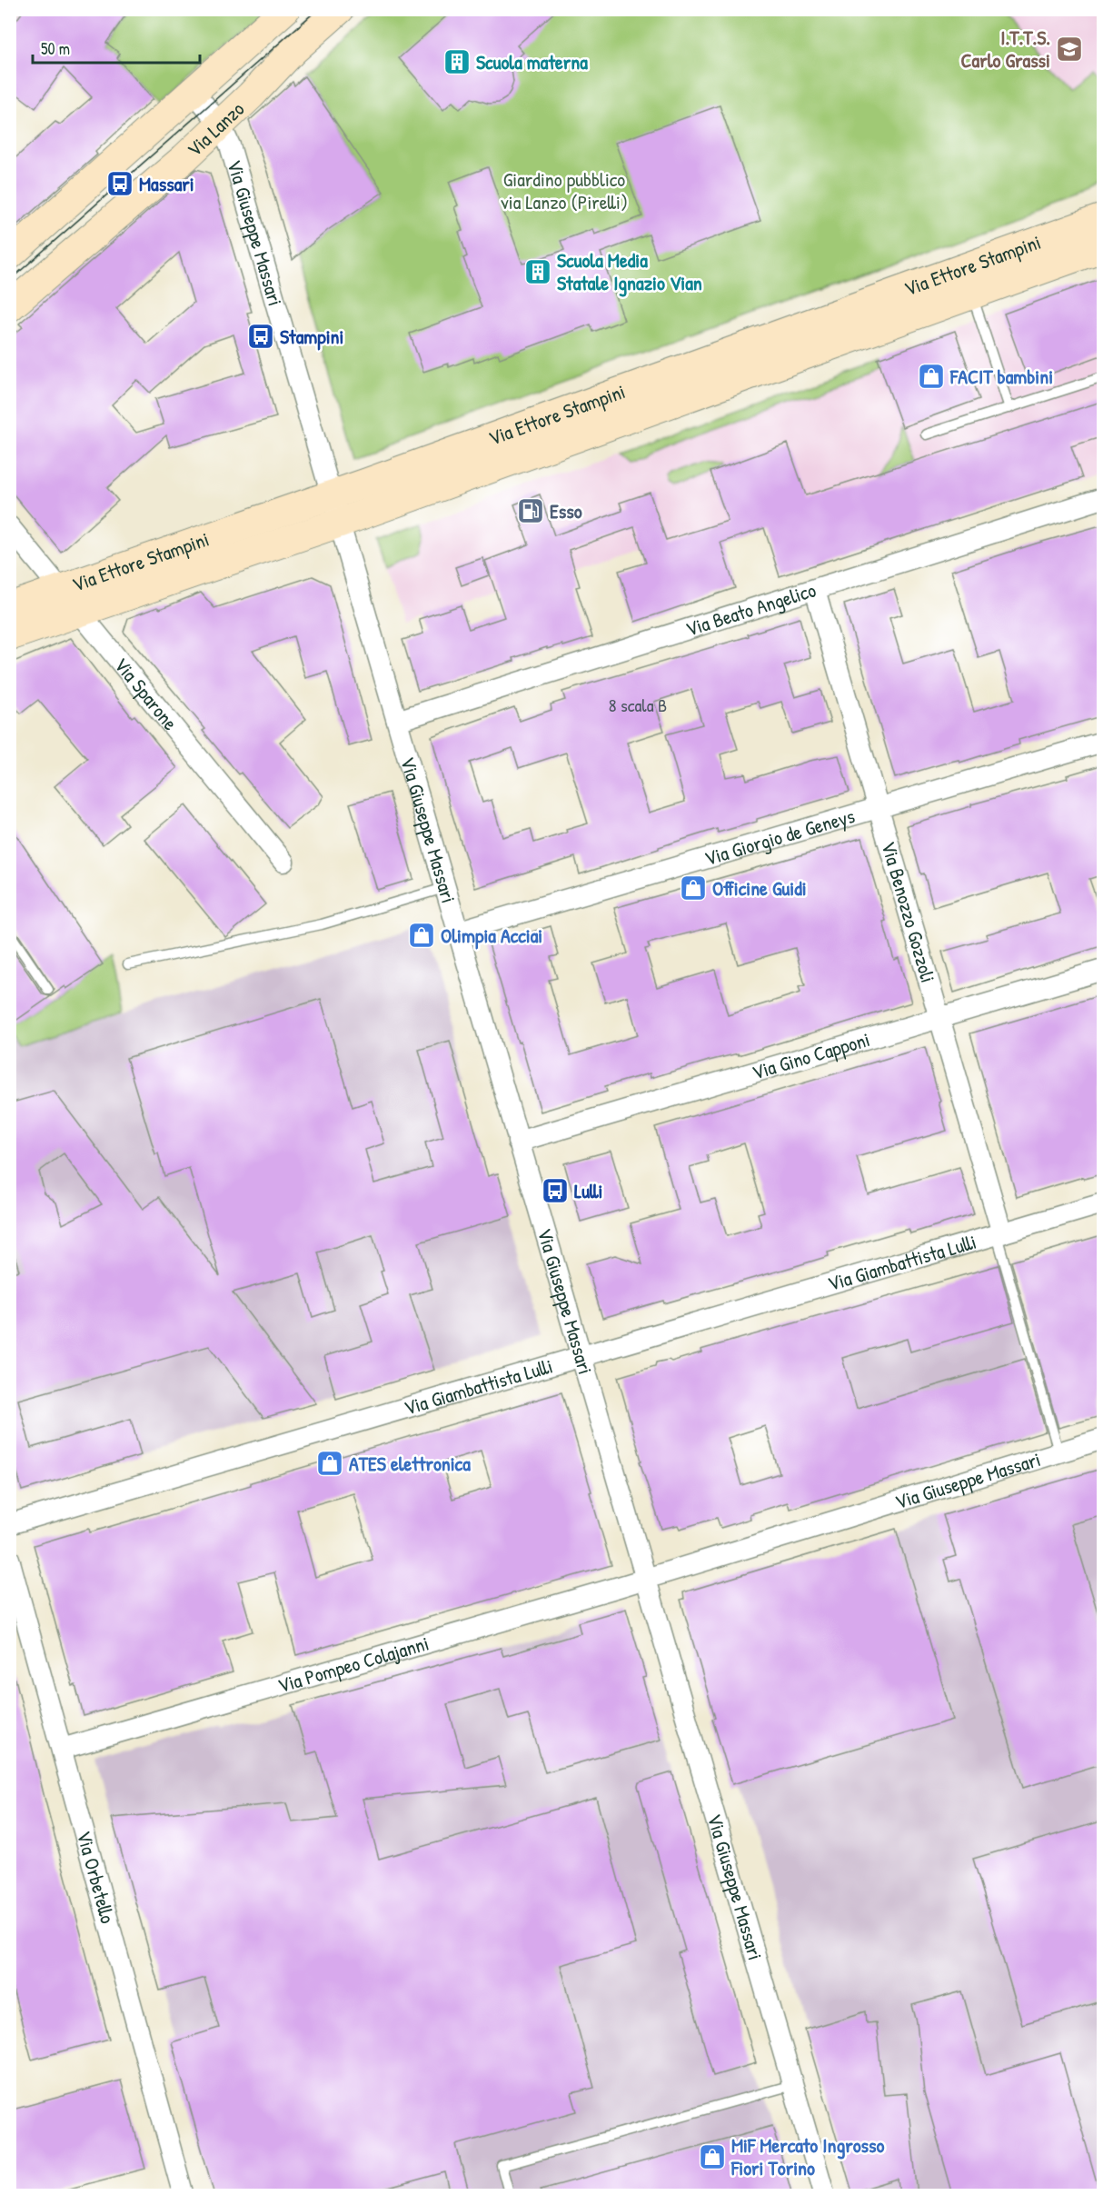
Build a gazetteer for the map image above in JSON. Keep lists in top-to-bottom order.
{
  "streets": {
    "main road": ["Via Lanzo", "Via Ettore Stampini"],
    "street": [
      "Via Giuseppe Massari",
      "Via Beato Angelico",
      "Via Sparone",
      "Via Giorgio de Geneys",
      "Via Benozzo Gozzoli",
      "Via Gino Capponi",
      "Via Giambattista Lulli",
      "Via Pompeo Colajanni",
      "Via Orbetello"
    ]
  },
  "crossings": [
    ["Via Lanzo", "Via Giuseppe Massari"],
    ["Via Giuseppe Massari", "Via Ettore Stampini"],
    ["Via Giuseppe Massari", "Via Beato Angelico"],
    ["Via Giuseppe Massari", "Via Giorgio de Geneys"],
    ["Via Giuseppe Massari", "Via Gino Capponi"],
    ["Via Giuseppe Massari", "Via Giambattista Lulli"],
    ["Via Giuseppe Massari", "Via Pompeo Colajanni"],
    ["Via Ettore Stampini", "Via Sparone"],
    ["Via Beato Angelico", "Via Benozzo Gozzoli"],
    ["Via Giorgio de Geneys", "Via Benozzo Gozzoli"],
    ["Via Benozzo Gozzoli", "Via Gino Capponi"],
    ["Via Benozzo Gozzoli", "Via Giambattista Lulli"],
    ["Via Pompeo Colajanni", "Via Orbetello"]
  ],
  "parks": ["Giardino pubblico via Lanzo (Pirelli)"],
  "places": {
    "school or university": ["I.T.T.S. Carlo Grassi"],
    "building": ["Scuola materna", "Scuola Media Statale Ignazio Vian"],
    "bus stop": ["Massari", "Stampini", "Lulli"],
    "shop": [
      "FACIT bambini",
      "Officine Guidi",
      "Olimpia Acciai",
      "ATES elettronica",
      "MiF Mercato Ingrosso Fiori Torino"
    ],
    "fuel station": ["Esso"]
  },
  "house_numbers": ["8 scala B"],
  "scale_bar": "50 m"
}
